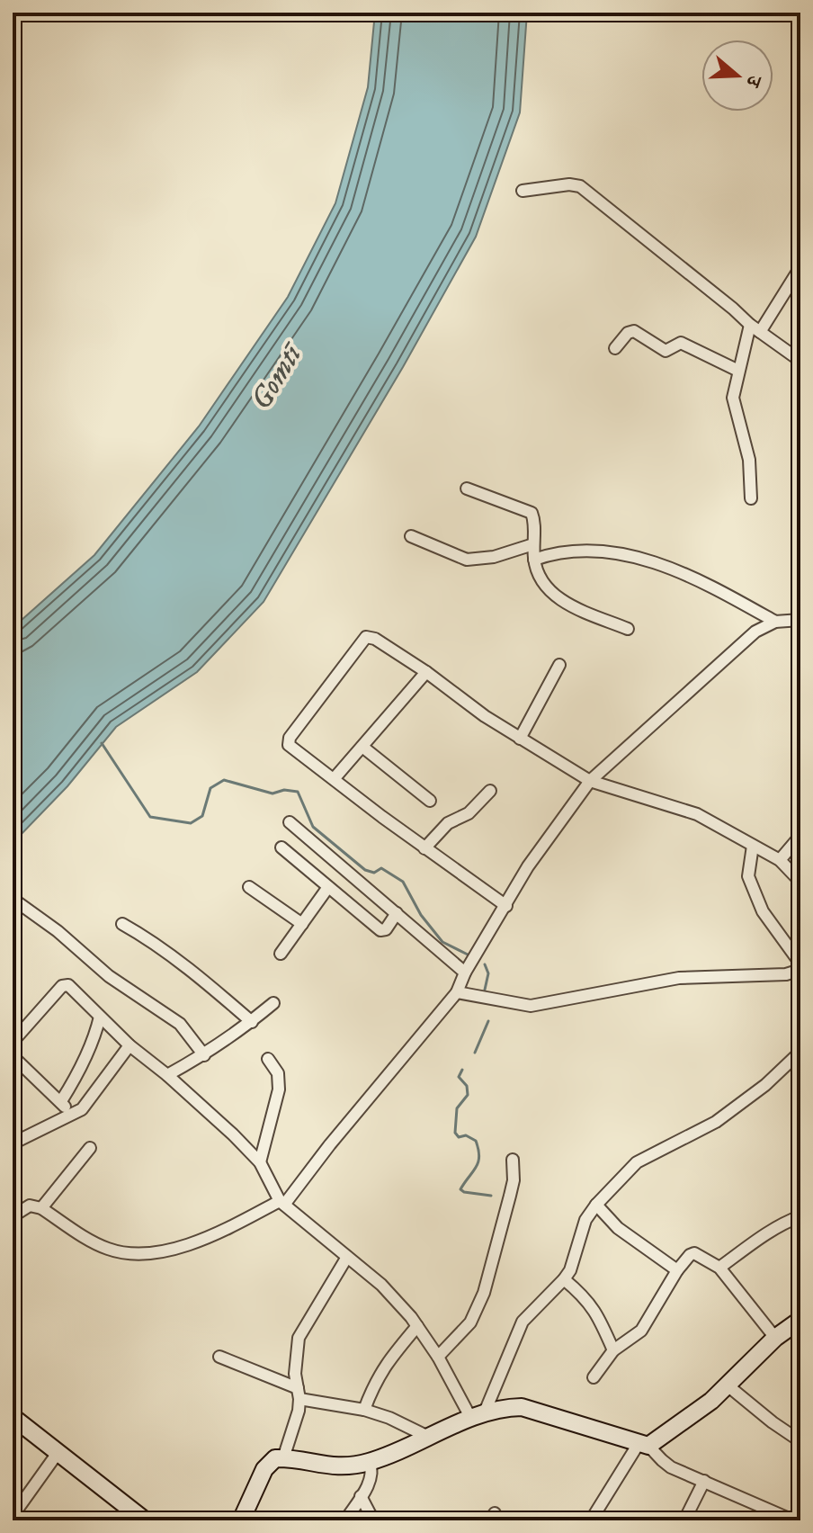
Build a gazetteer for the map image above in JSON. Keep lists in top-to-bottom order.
{
  "water": ["Gomtī"],
  "north": "right"
}
